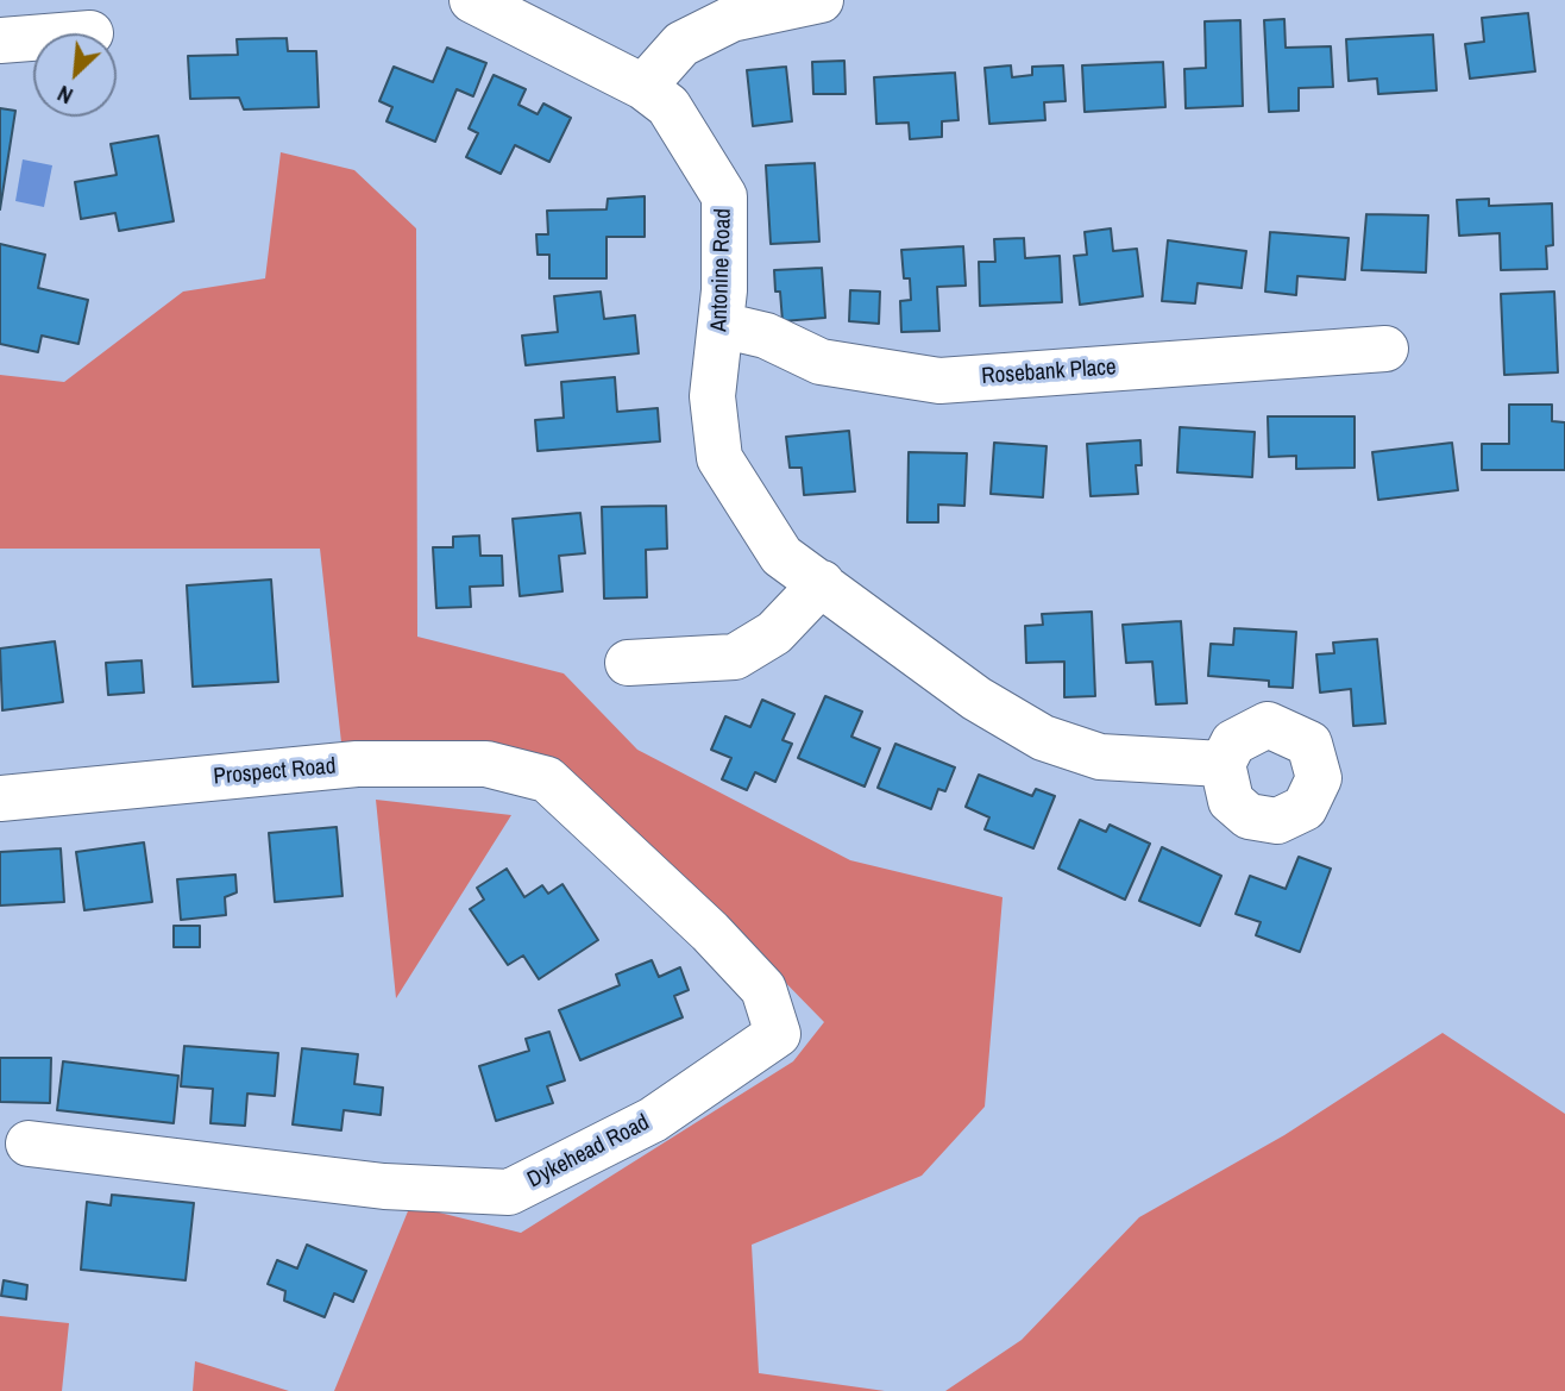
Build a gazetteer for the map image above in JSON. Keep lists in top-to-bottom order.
{
  "streets": {
    "street": [
      "Antonine Road",
      "Rosebank Place",
      "Prospect Road",
      "Dykehead Road"
    ]
  },
  "crossings": [
    ["Antonine Road", "Rosebank Place"],
    ["Prospect Road", "Dykehead Road"]
  ],
  "north": "bottom left"
}
